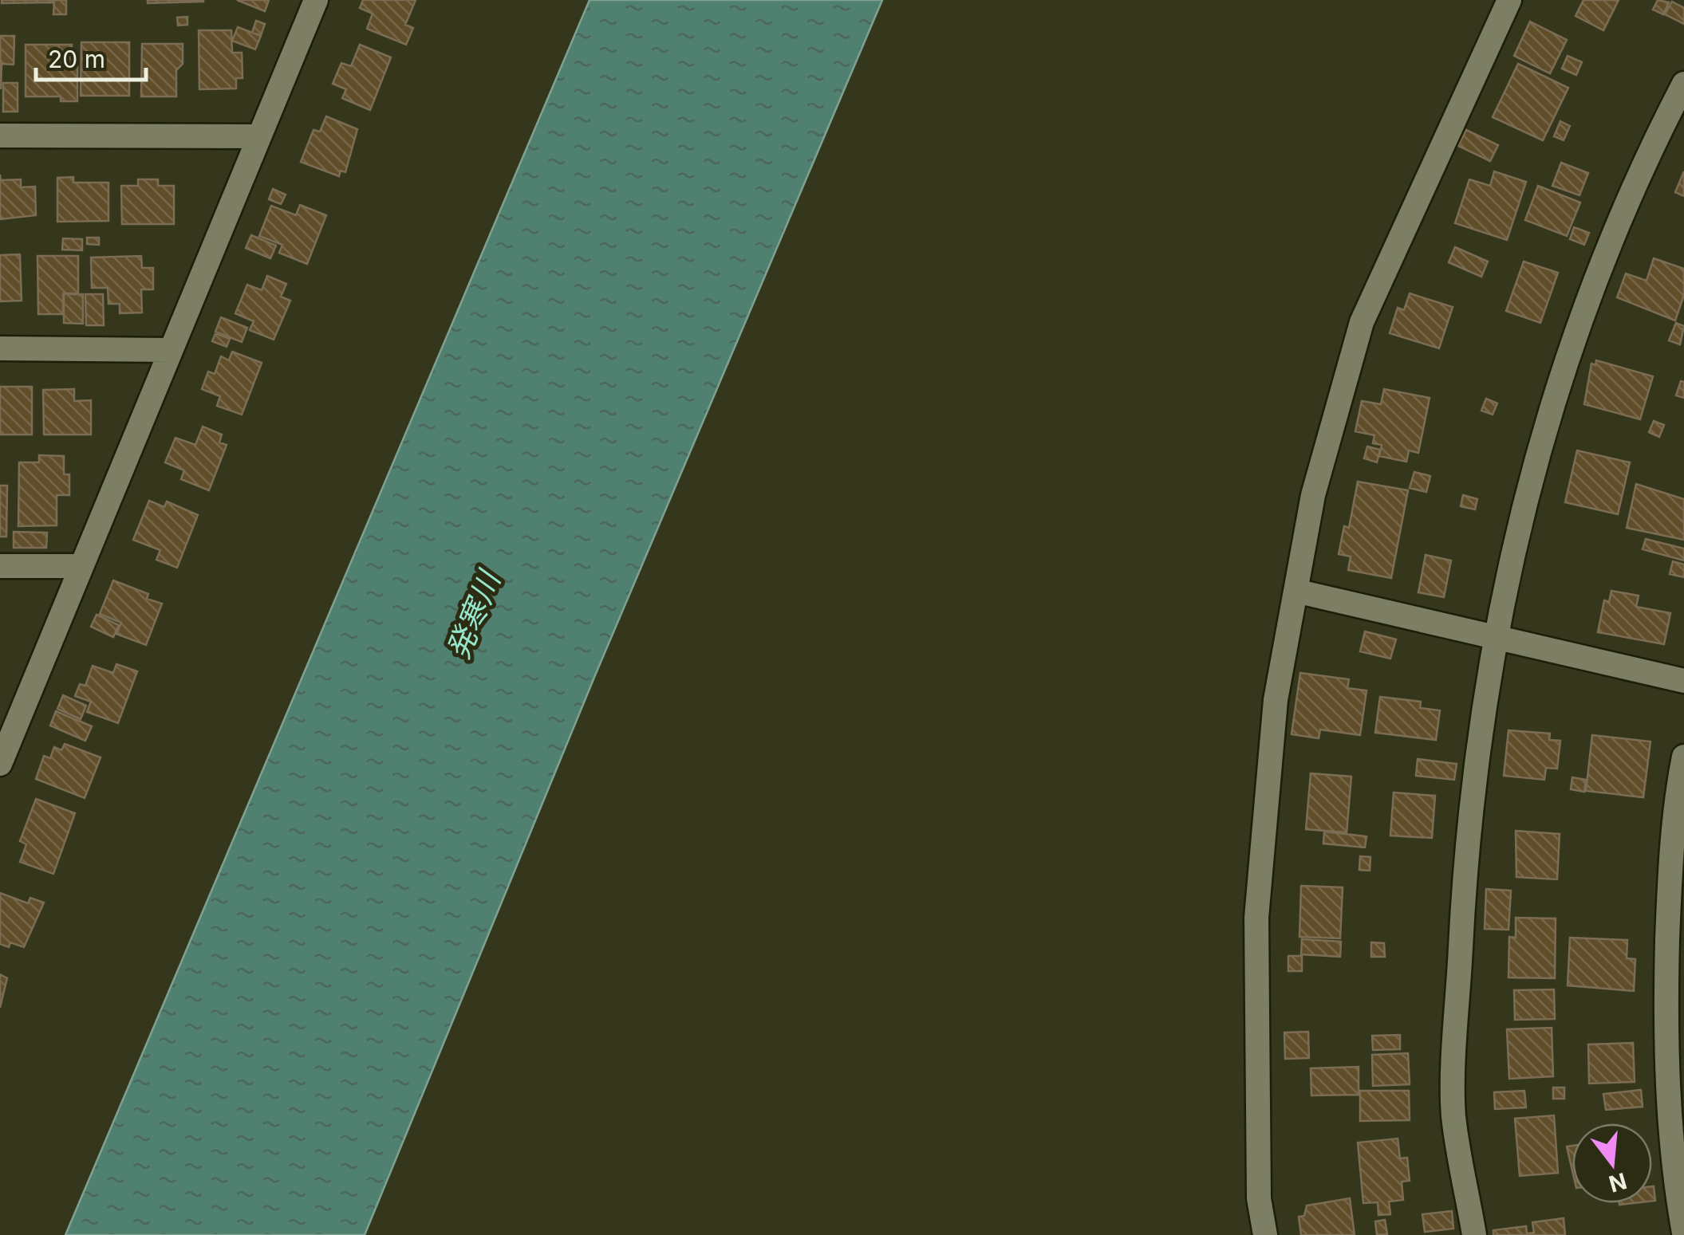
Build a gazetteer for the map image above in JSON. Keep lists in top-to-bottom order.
{
  "water": ["発寒川"],
  "scale_bar": "20 m",
  "north": "bottom"
}
